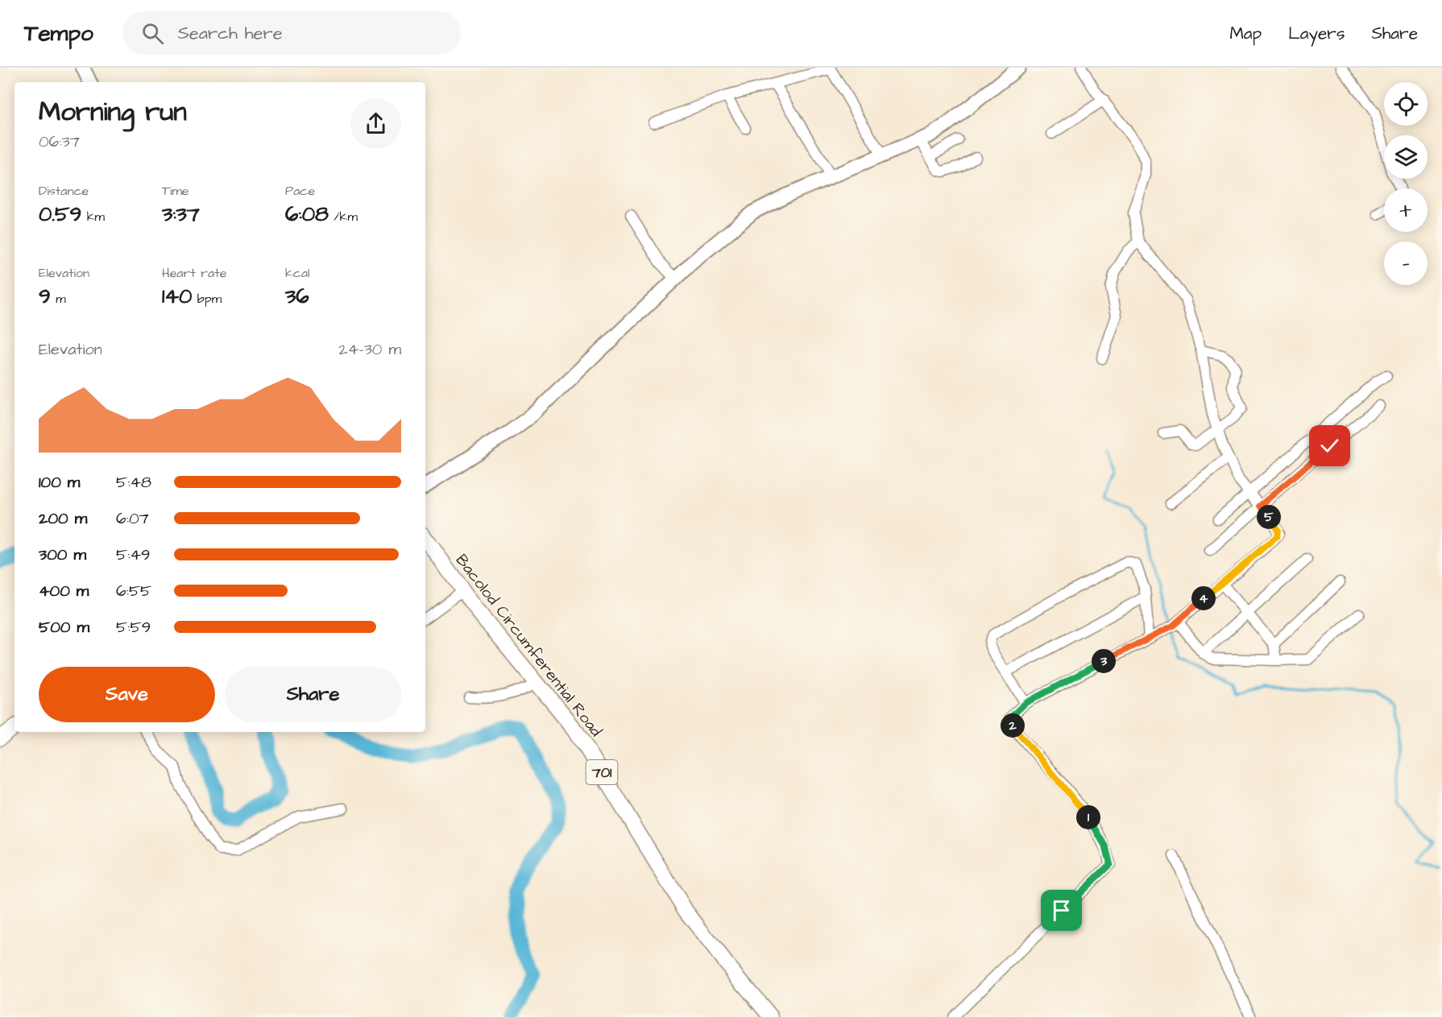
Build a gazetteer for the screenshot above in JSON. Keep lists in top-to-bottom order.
{
  "streets": {
    "main road": ["Bacolod Circumferential Road", "701"]
  },
  "page": {
    "header": "Tempo",
    "search": "Search here",
    "nav": ["Map", "Layers", "Share"],
    "map_buttons": ["+", "−"],
    "heading": ["Morning run", "06:37"],
    "stats": [
      ["Distance", "0.59 km"],
      ["Time", "3:37"],
      ["Pace", "6:08 /km"],
      ["Elevation", "9 m"],
      ["Heart rate", "140 bpm"],
      ["kcal", "36"]
    ],
    "chart": ["Elevation", "24–30 m"],
    "list": [
      {
        "name": "100 m",
        "note": "5:48"
      },
      {
        "name": "200 m",
        "note": "6:07"
      },
      {
        "name": "300 m",
        "note": "5:49"
      },
      {
        "name": "400 m",
        "note": "6:55"
      },
      {
        "name": "500 m",
        "note": "5:59"
      }
    ],
    "pins": [
      "5",
      "4",
      "3",
      "2",
      "1"
    ],
    "buttons": ["Save", "Share"]
  }
}
